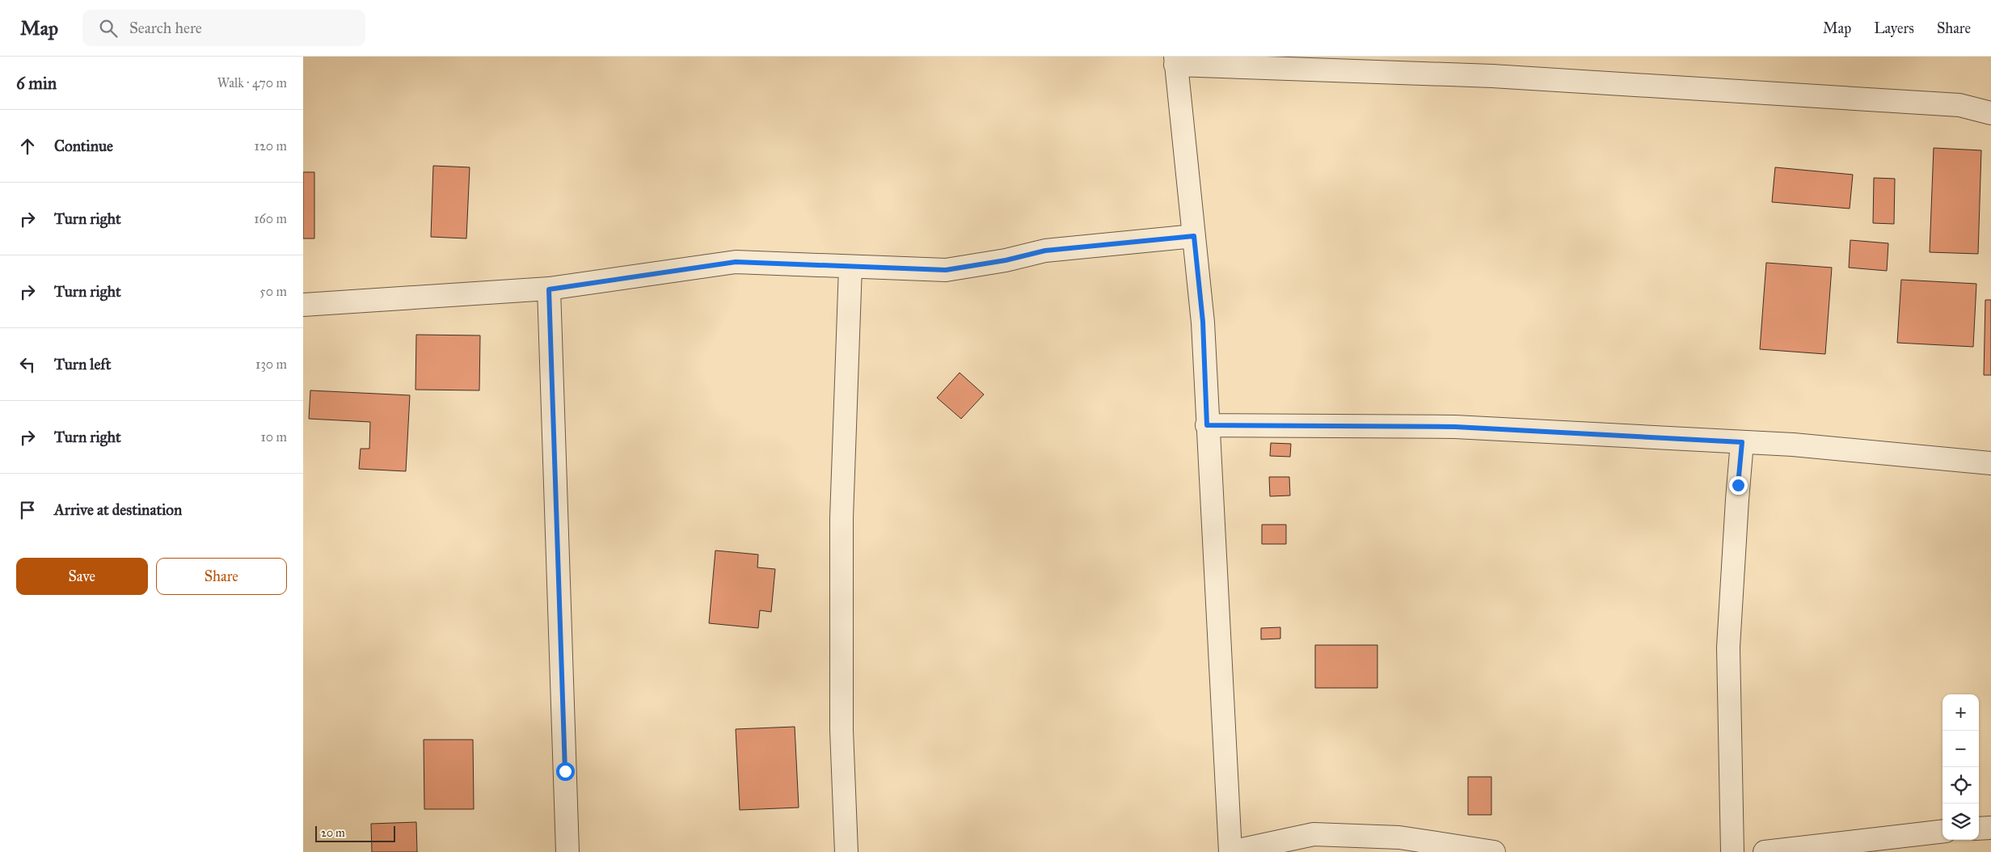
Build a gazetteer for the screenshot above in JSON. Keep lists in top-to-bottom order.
{
  "scale_bar": "20 m",
  "page": {
    "header": "Map",
    "search": "Search here",
    "nav": ["Map", "Layers", "Share"],
    "heading": ["6 min", "Walk · 470 m"],
    "list": [
      ["Continue", "120 m"],
      ["Turn right", "160 m"],
      ["Turn right", "50 m"],
      ["Turn left", "130 m"],
      ["Turn right", "10 m"],
      "Arrive at destination"
    ],
    "buttons": ["Save", "Share"],
    "map_buttons": ["+", "−"],
    "scale": "20 m"
  }
}
